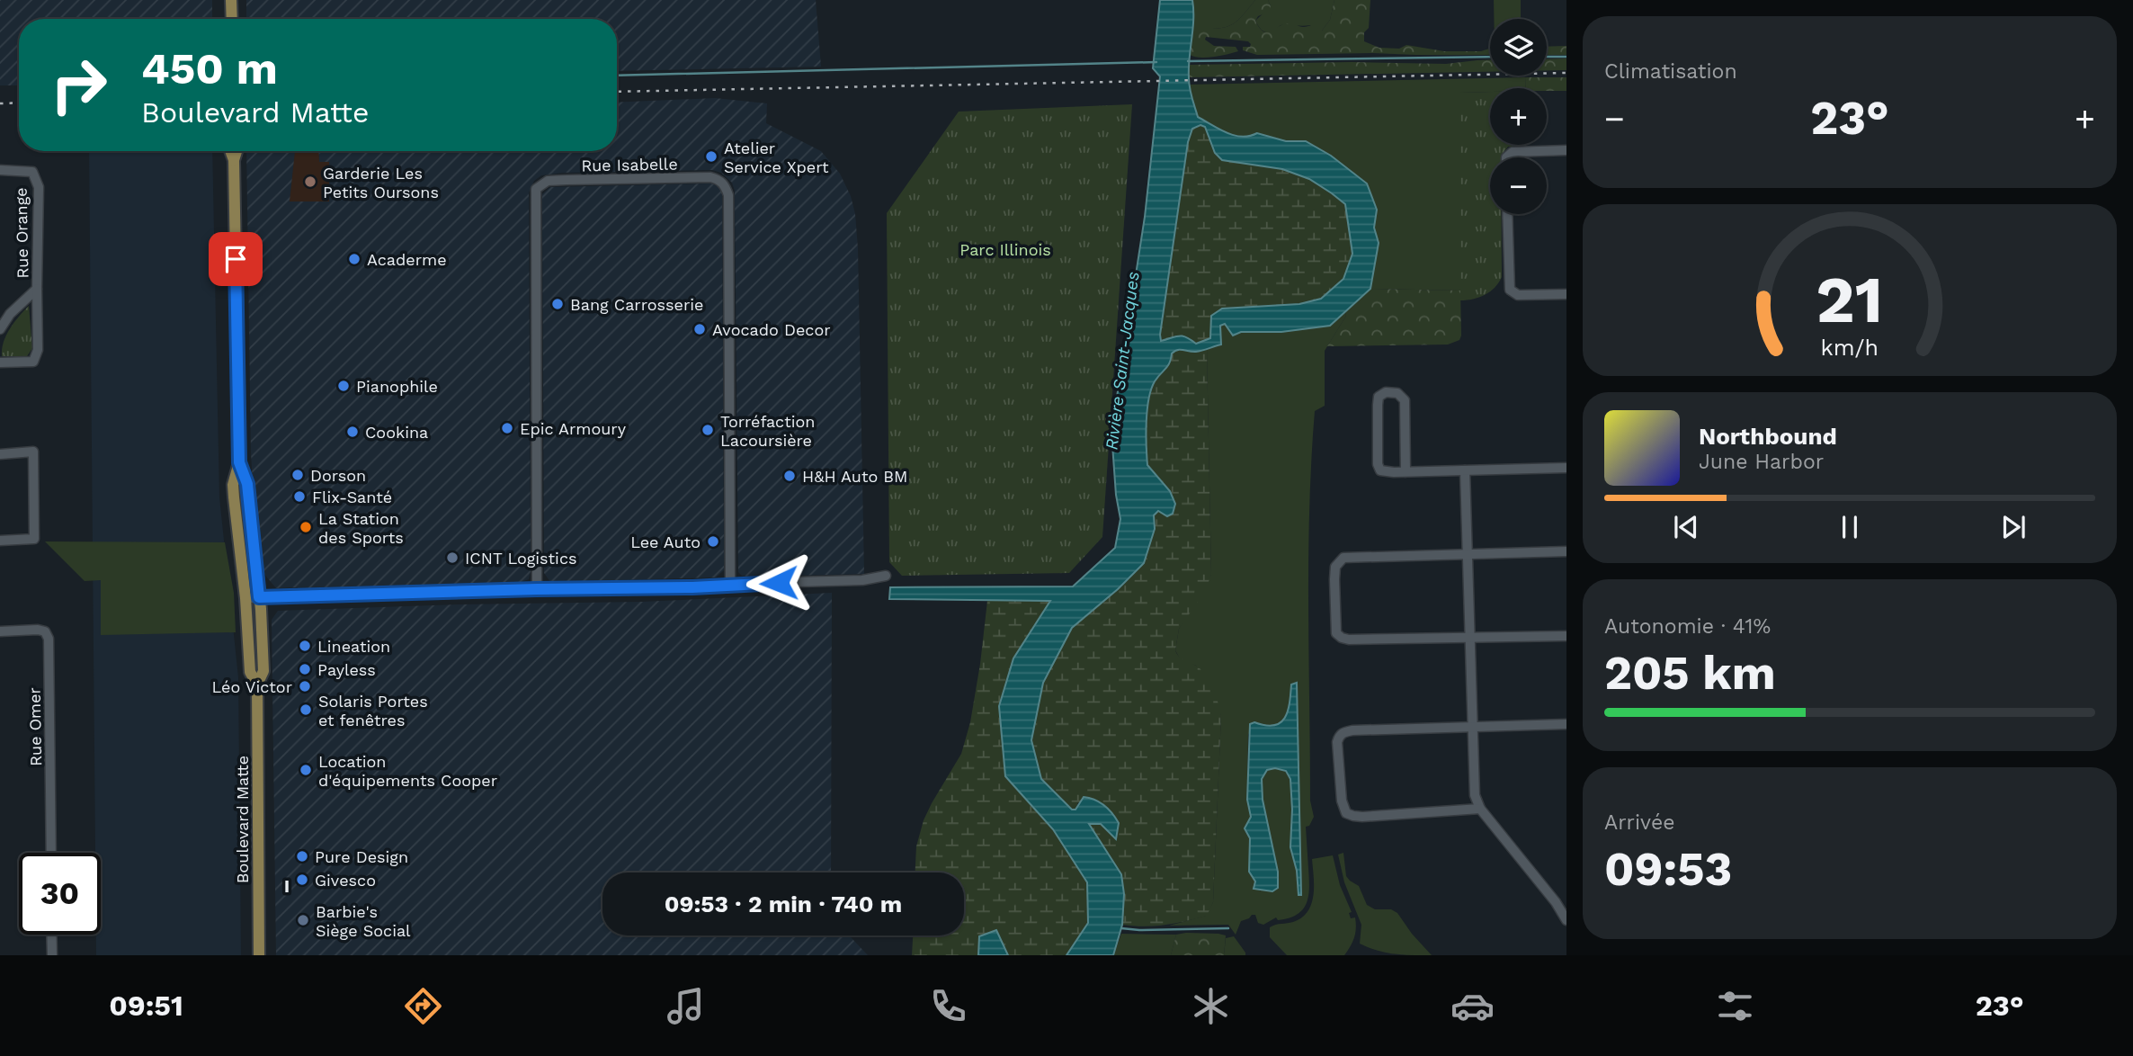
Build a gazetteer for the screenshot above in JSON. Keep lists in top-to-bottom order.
{
  "streets": {
    "main road": ["Boulevard Matte"],
    "street": ["Rue Isabelle", "Rue Orange", "Rue Omer"]
  },
  "districts": ["I"],
  "water": ["Rivière Saint-Jacques"],
  "parks": ["Parc Illinois"],
  "places": [
    "Atelier Service Xpert",
    "Garderie Les Petits Oursons",
    "Acaderme",
    "Bang Carrosserie",
    "Avocado Decor",
    "Pianophile",
    "Epic Armoury",
    "Torréfaction Lacoursière",
    "Cookina",
    "Dorson",
    "H&H Auto BM",
    "Flix-Santé",
    "La Station des Sports",
    "Lee Auto",
    "ICNT Logistics",
    "Lineation",
    "Payless",
    "Léo Victor",
    "Solaris Portes et fenêtres",
    "Location d'équipements Cooper",
    "Pure Design",
    "Givesco",
    "Barbie's Siège Social"
  ],
  "page": {
    "tile": [
      "Climatisation",
      ["Autonomie · 41%", "205 km"],
      ["Arrivée", "09:53"]
    ],
    "map_buttons": ["+", "−"],
    "turn": ["450 m", "Boulevard Matte"],
    "heat": ["−", "23°", "+"],
    "song": ["Northbound", "June Harbor"],
    "limit": "30",
    "trip": "09:53 · 2 min · 740 m",
    "tabs": ["09:51", "23°"],
    "gauge": ["21", "km/h"]
  }
}
